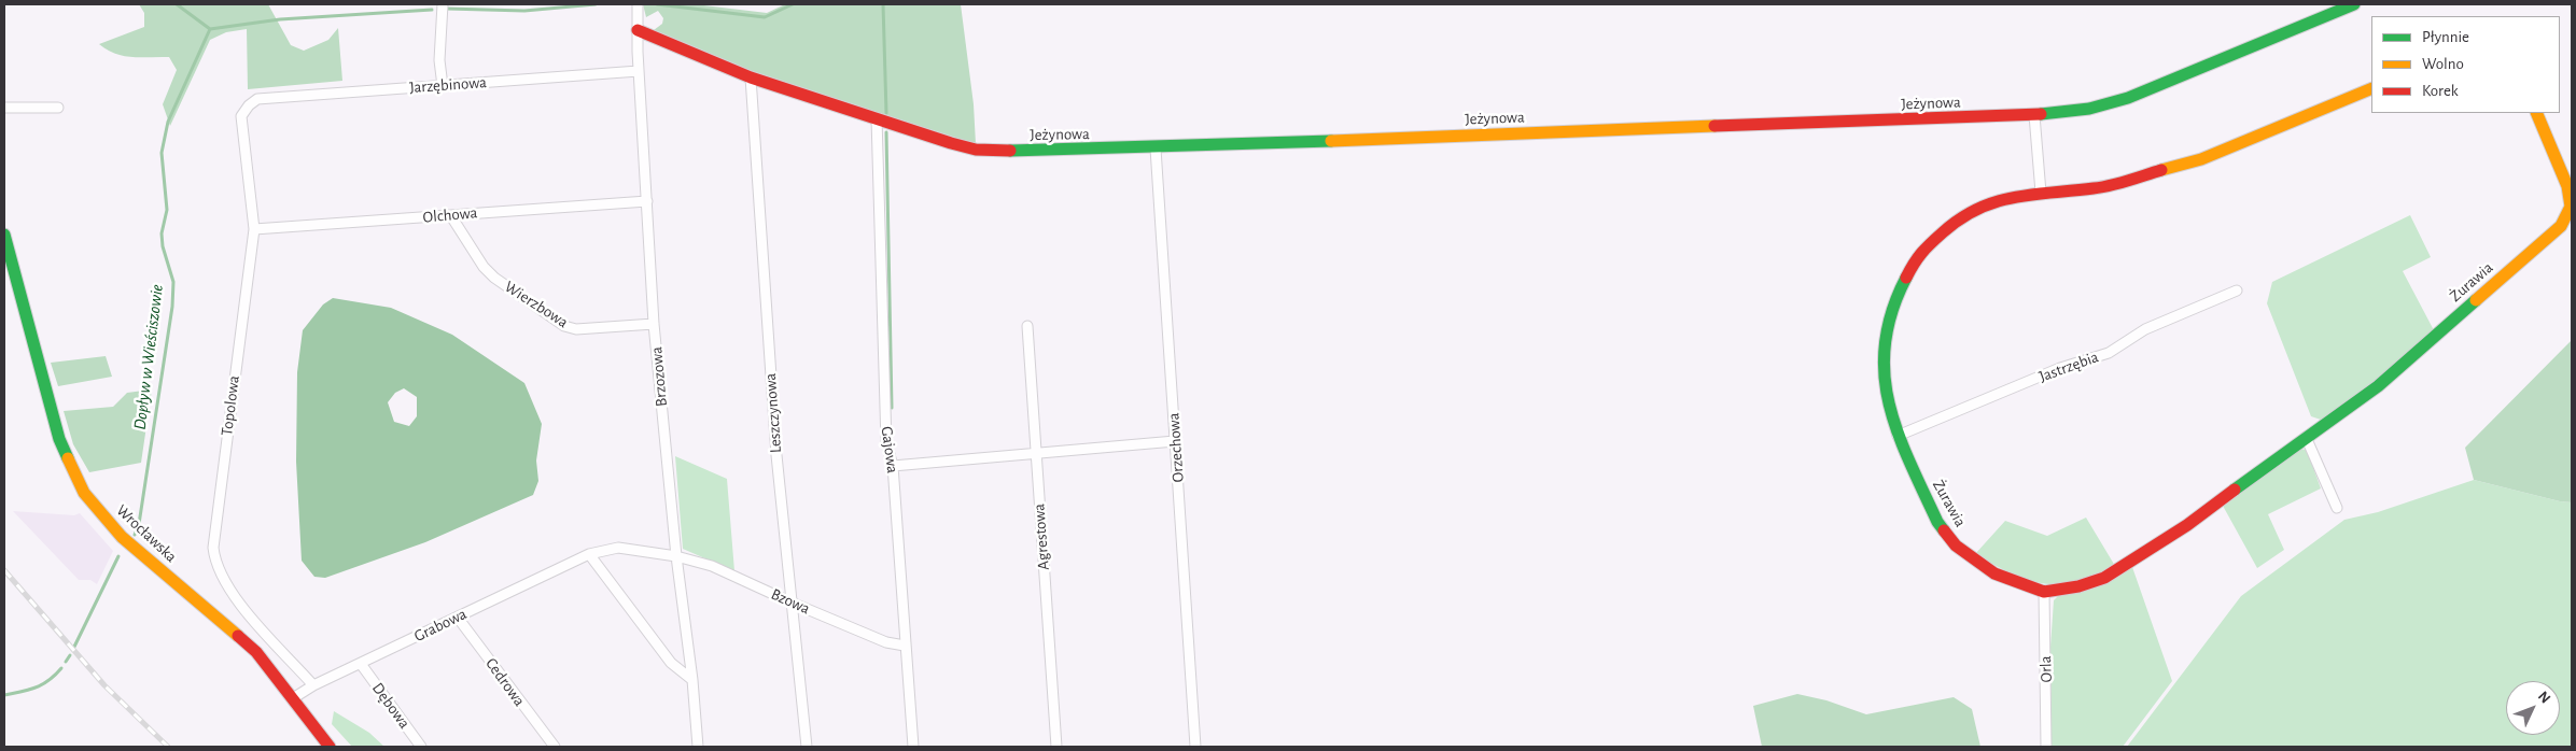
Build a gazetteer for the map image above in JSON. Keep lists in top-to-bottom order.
{
  "streets": {
    "street": [
      "Jarzębinowa",
      "Jeżynowa",
      "Olchowa",
      "Żurawia",
      "Wierzbowa",
      "Jastrzębia",
      "Brzozowa",
      "Topolowa",
      "Leszczynowa",
      "Orzechowa",
      "Gajowa",
      "Wrocławska",
      "Agrestowa",
      "Bzowa",
      "Grabowa",
      "Orla",
      "Cedrowa",
      "Dębowa"
    ]
  },
  "crossings": [
    ["Jarzębinowa", "Brzozowa"],
    ["Jarzębinowa", "Topolowa"],
    ["Jeżynowa", "Brzozowa"],
    ["Jeżynowa", "Leszczynowa"],
    ["Jeżynowa", "Orzechowa"],
    ["Jeżynowa", "Gajowa"],
    ["Olchowa", "Wierzbowa"],
    ["Olchowa", "Brzozowa"],
    ["Olchowa", "Topolowa"],
    ["Żurawia", "Jastrzębia"],
    ["Żurawia", "Orla"],
    ["Wierzbowa", "Brzozowa"],
    ["Brzozowa", "Bzowa"],
    ["Brzozowa", "Grabowa"],
    ["Topolowa", "Grabowa"],
    ["Leszczynowa", "Bzowa"],
    ["Gajowa", "Bzowa"],
    ["Wrocławska", "Grabowa"],
    ["Bzowa", "Grabowa"],
    ["Grabowa", "Cedrowa"],
    ["Grabowa", "Dębowa"]
  ],
  "water": ["Dopływ w Wieściszowie"],
  "legend": ["Płynnie", "Wolno", "Korek"],
  "north": "top right"
}
